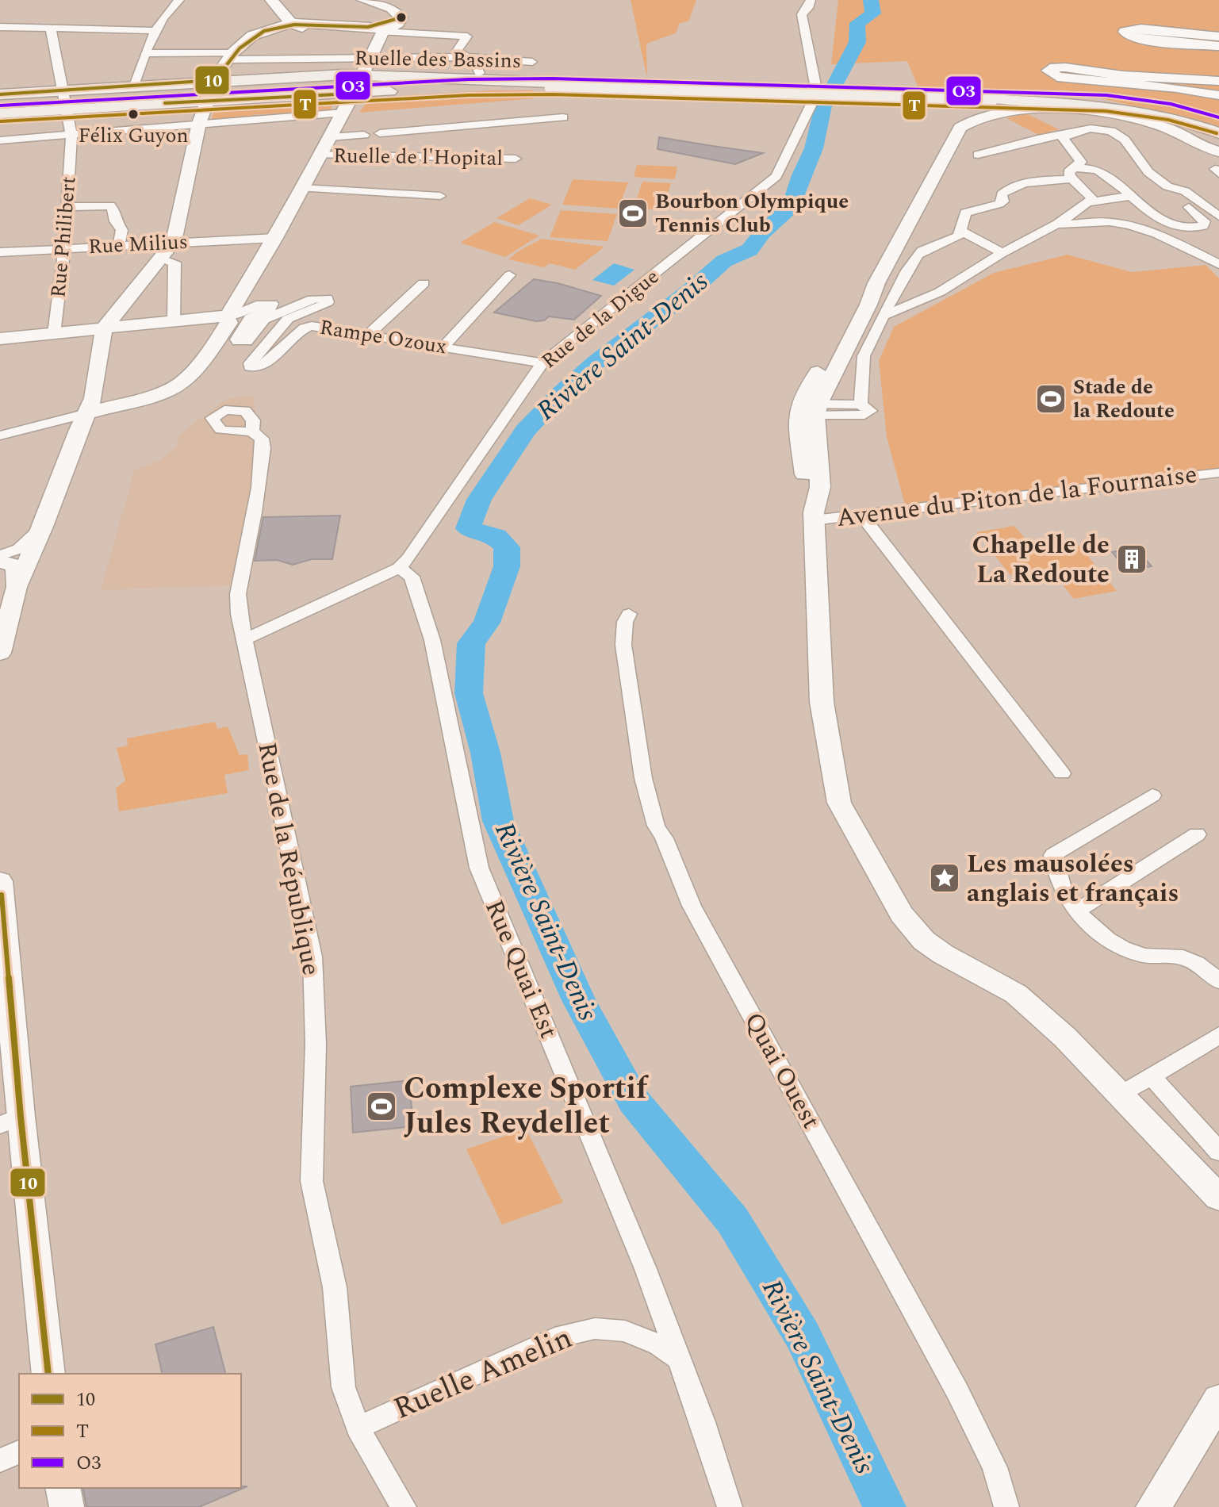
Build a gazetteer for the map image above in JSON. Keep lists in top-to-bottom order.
{
  "streets": {
    "street": [
      "Ruelle des Bassins",
      "Ruelle de l'Hopital",
      "Rue Philibert",
      "Rue Milius",
      "Rue de la Digue",
      "Rampe Ozoux",
      "Avenue du Piton de la Fournaise",
      "Rue de la République",
      "Rue Quai Est",
      "Quai Ouest",
      "Ruelle Amelin"
    ]
  },
  "crossings": [
    ["Rue Philibert", "Rue Milius"],
    ["Rue de la Digue", "Rampe Ozoux"],
    ["Rue de la Digue", "Rue de la République"],
    ["Rue de la Digue", "Rue Quai Est"],
    ["Rue de la République", "Ruelle Amelin"],
    ["Rue Quai Est", "Ruelle Amelin"]
  ],
  "water": ["Rivière Saint-Denis"],
  "places": {
    "other": ["Félix Guyon"],
    "sports": ["Bourbon Olympique Tennis Club", "Stade de la Redoute", "Complexe Sportif Jules Reydellet"],
    "building": ["Chapelle de La Redoute"],
    "place": ["Les mausolées anglais et français"]
  },
  "lines": ["transit line 10", "transit line O3", "transit line T"],
  "legend": ["10", "T", "O3"]
}
